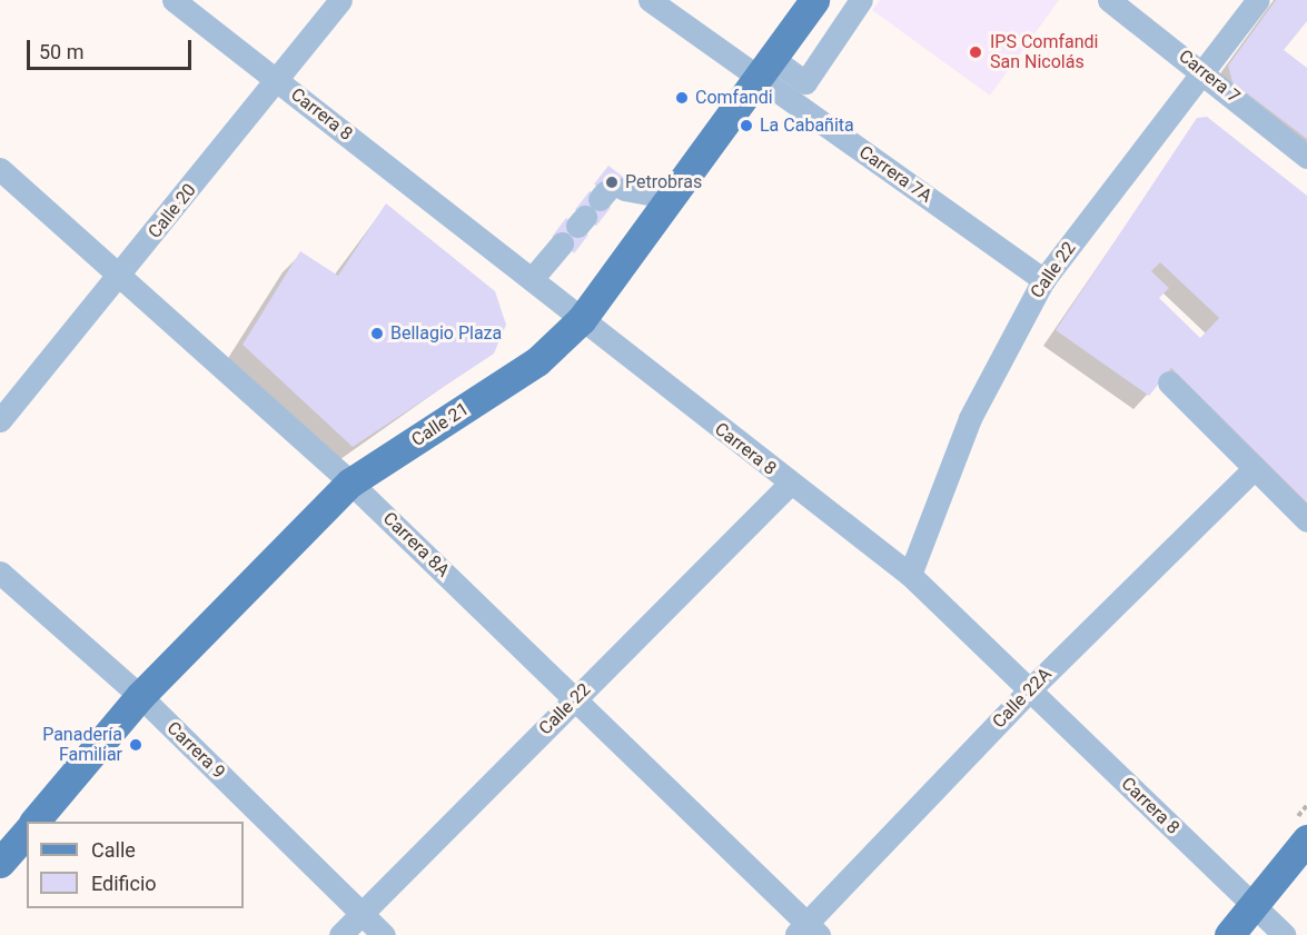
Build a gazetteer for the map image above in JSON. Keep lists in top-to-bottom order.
{
  "streets": {
    "main road": ["Calle 21"],
    "street": [
      "Carrera 7",
      "Carrera 8",
      "Carrera 7A",
      "Calle 20",
      "Calle 22",
      "Carrera 8A",
      "Calle 22A",
      "Carrera 9"
    ]
  },
  "crossings": [
    ["Carrera 7", "Calle 22"],
    ["Carrera 8", "Calle 20"],
    ["Carrera 8", "Calle 22"],
    ["Carrera 8", "Calle 21"],
    ["Carrera 8", "Calle 22A"],
    ["Carrera 7A", "Calle 22"],
    ["Carrera 7A", "Calle 21"],
    ["Calle 20", "Carrera 8A"],
    ["Calle 22", "Carrera 8A"],
    ["Calle 22", "Carrera 9"],
    ["Calle 21", "Carrera 8A"],
    ["Calle 21", "Carrera 9"],
    ["Carrera 8A", "Calle 22A"]
  ],
  "places": [
    "IPS Comfandi San Nicolás",
    "Comfandi",
    "La Cabañita",
    "Petrobras",
    "Bellagio Plaza",
    "Panadería Familiar"
  ],
  "legend": ["Calle", "Edificio"],
  "scale_bar": "50 m"
}
